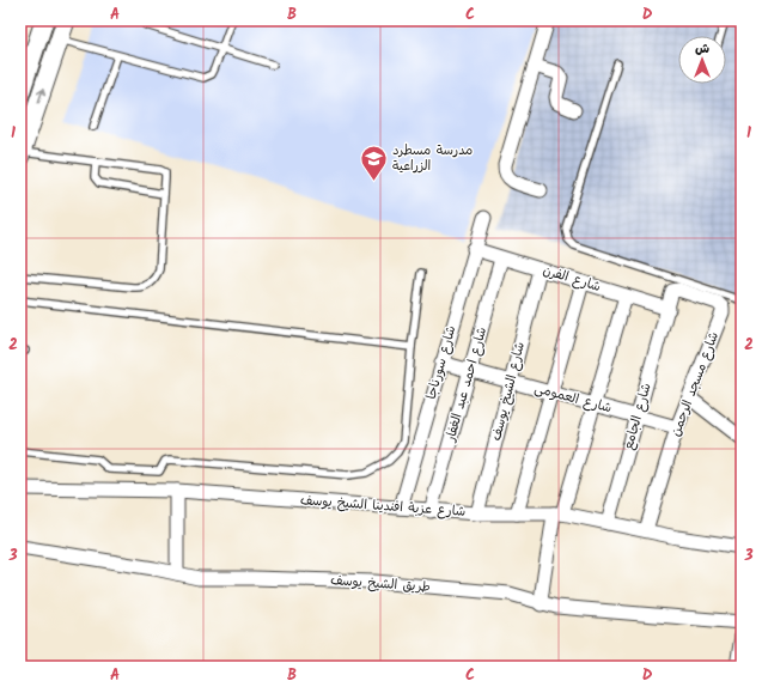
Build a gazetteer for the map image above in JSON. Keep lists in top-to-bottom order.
{
  "streets": {
    "street": [
      "شارع الفرن",
      "شارع سورناجا",
      "شارع احمد عبد الغفار",
      "شارع مسجد الرحمن",
      "شارع الشيخ يوسف",
      "شارع العمومى",
      "شارع الجامع",
      "شارع عزبة افندينا الشيخ يوسف",
      "طريق الشيخ يوسف"
    ]
  },
  "crossings": [
    ["شارع الفرن", "شارع سورناجا"],
    ["شارع الفرن", "شارع احمد عبد الغفار"],
    ["شارع الفرن", "شارع مسجد الرحمن"],
    ["شارع الفرن", "شارع الشيخ يوسف"],
    ["شارع الفرن", "شارع الجامع"],
    ["شارع سورناجا", "شارع العمومى"],
    ["شارع سورناجا", "شارع عزبة افندينا الشيخ يوسف"],
    ["شارع احمد عبد الغفار", "شارع العمومى"],
    ["شارع احمد عبد الغفار", "شارع عزبة افندينا الشيخ يوسف"],
    ["شارع مسجد الرحمن", "شارع العمومى"],
    ["شارع مسجد الرحمن", "شارع الجامع"],
    ["شارع مسجد الرحمن", "شارع عزبة افندينا الشيخ يوسف"],
    ["شارع الشيخ يوسف", "شارع العمومى"],
    ["شارع الشيخ يوسف", "شارع عزبة افندينا الشيخ يوسف"],
    ["شارع العمومى", "شارع الجامع"],
    ["شارع الجامع", "شارع عزبة افندينا الشيخ يوسف"]
  ],
  "places": {
    "school or university": ["مدرسة مسطرد الزراعية"]
  },
  "north": "top",
  "grid": {
    "columns": [
      "A",
      "B",
      "C",
      "D"
    ],
    "rows": ["1", "2", "3"]
  }
}
